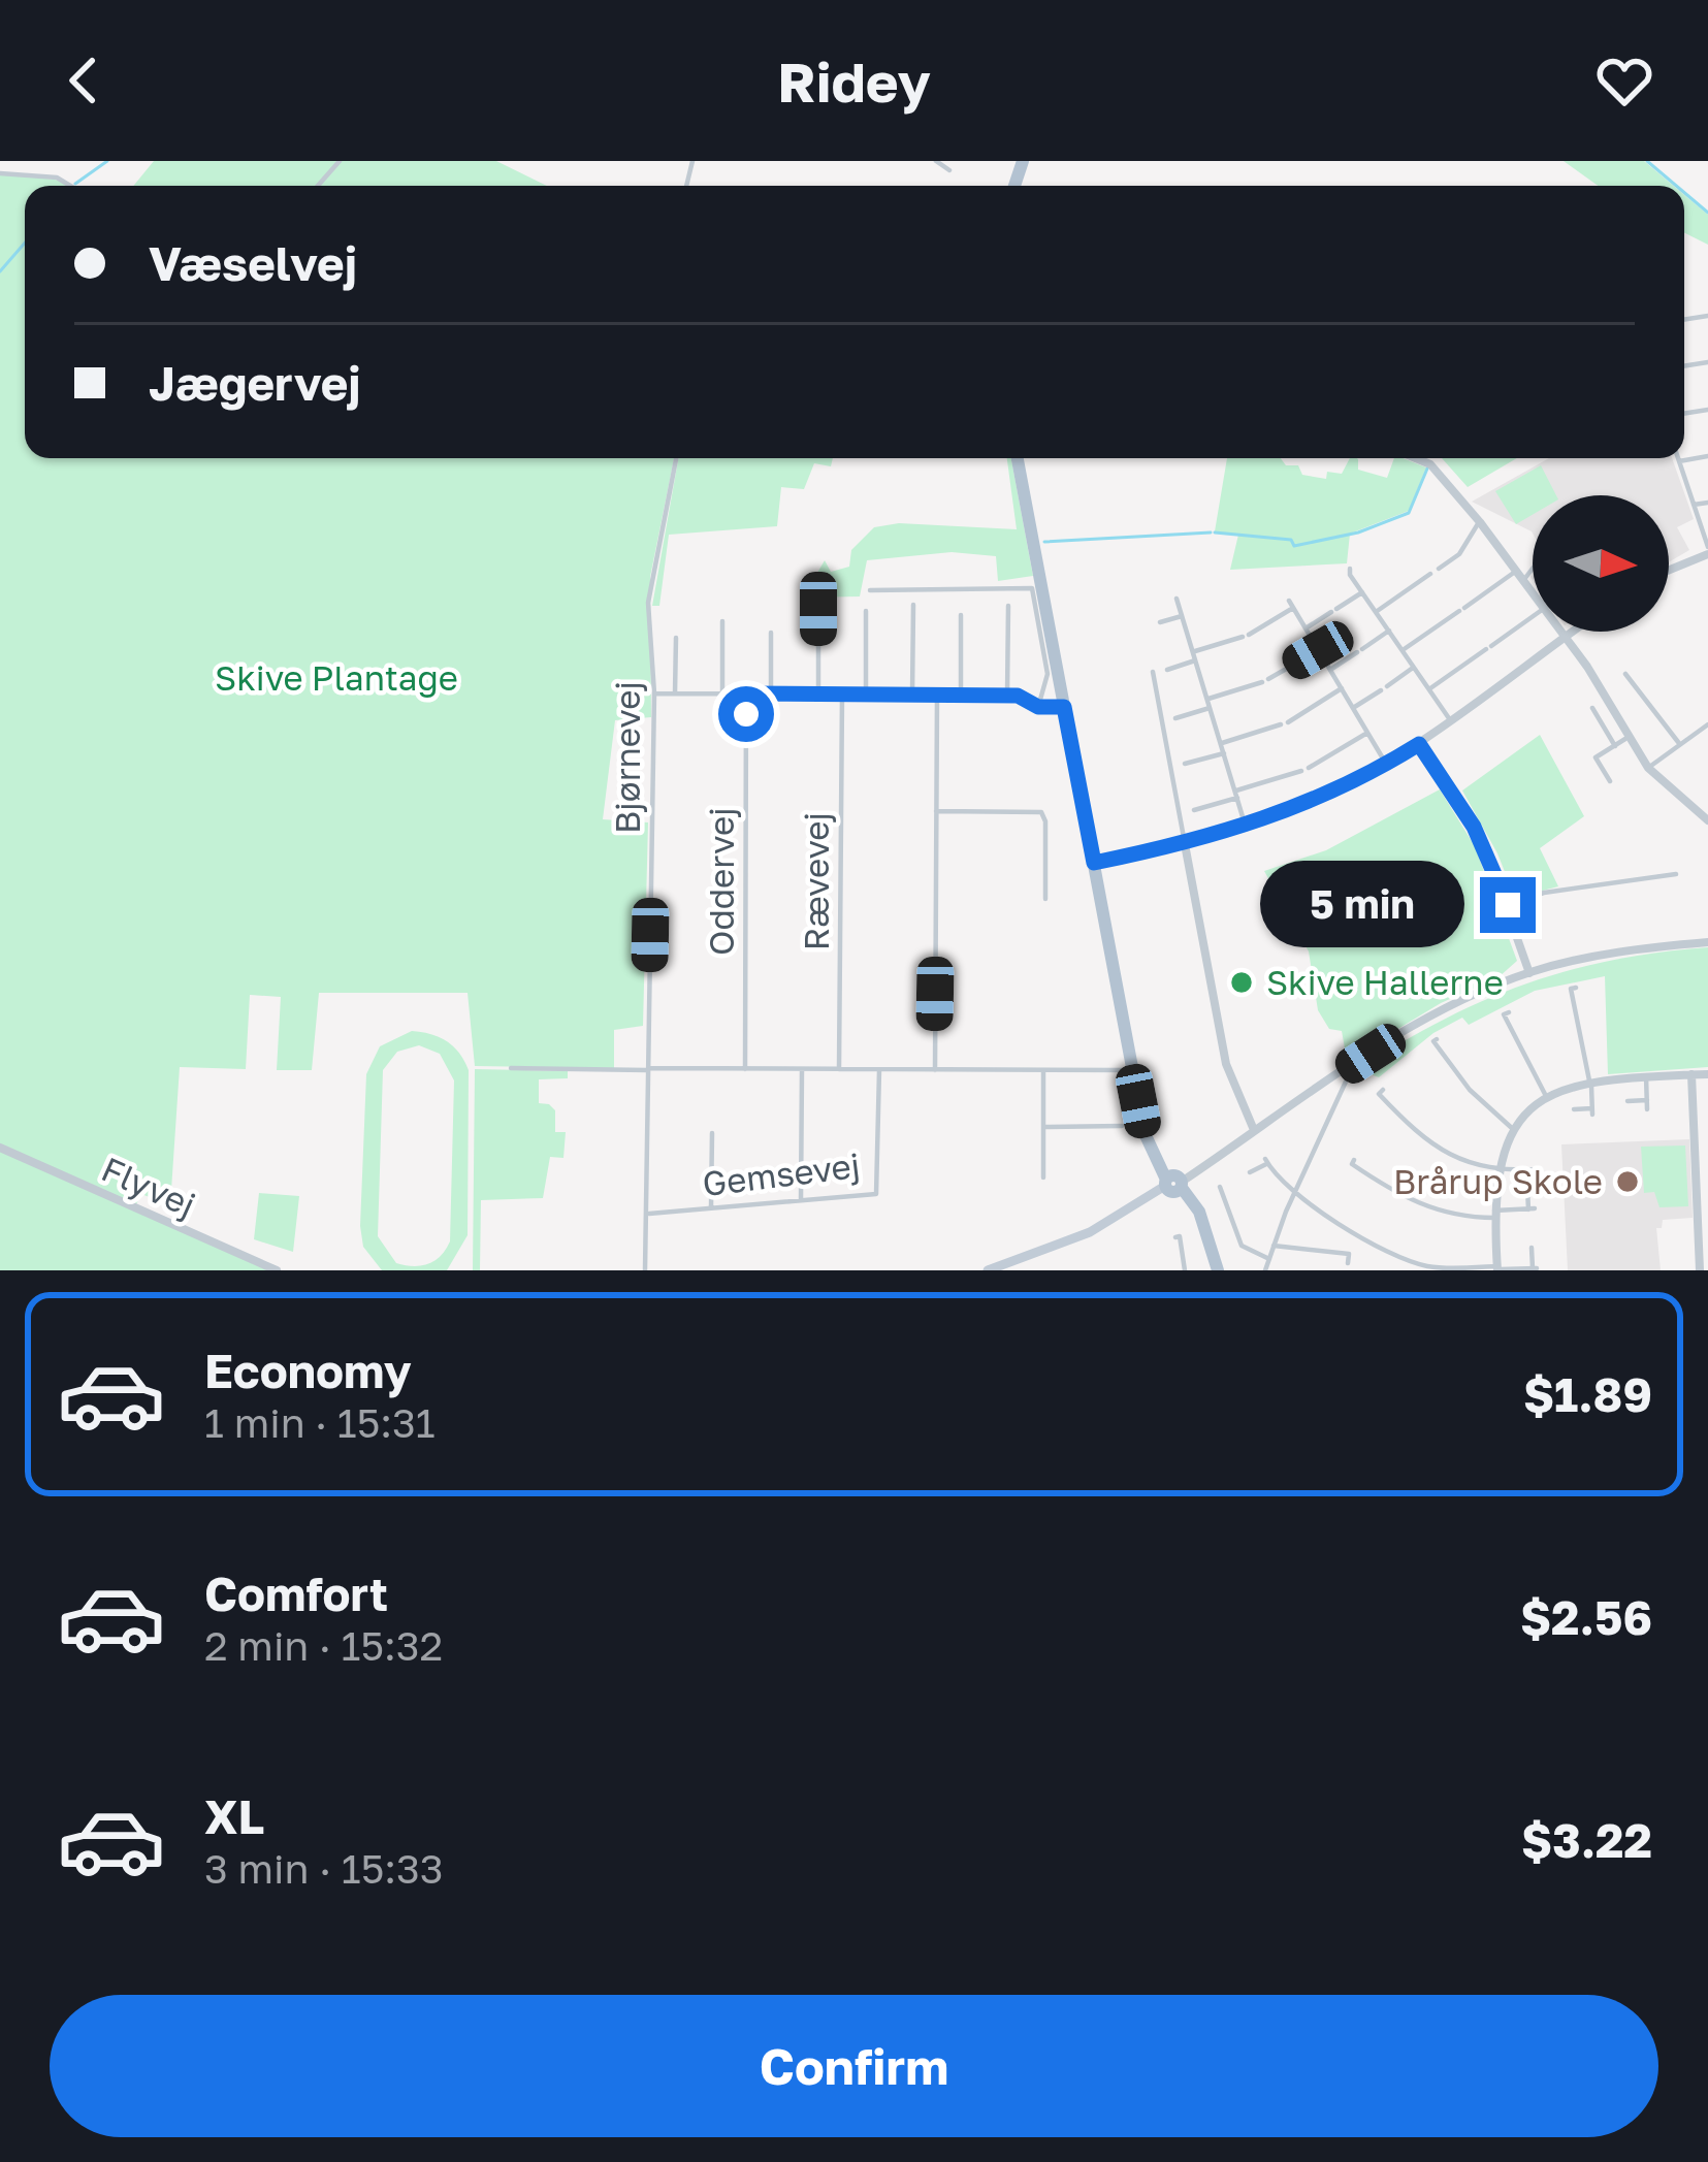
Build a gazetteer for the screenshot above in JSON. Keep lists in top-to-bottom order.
{
  "streets": {
    "street": [
      "Bjørnevej",
      "Oddervej",
      "Rævevej",
      "Gemsevej",
      "Flyvej"
    ]
  },
  "crossings": [
    ["Bjørnevej", "Gemsevej"]
  ],
  "parks": ["Skive Plantage"],
  "places": ["Skive Hallerne", "Brårup Skole"],
  "north": "right",
  "page": {
    "header": "Ridey",
    "banner": ["Væselvej", "Jægervej"],
    "bubble": "5 min",
    "list": [
      {
        "name": "Economy",
        "note": "1 min · 15:31",
        "value": "$1.89"
      },
      {
        "name": "Comfort",
        "note": "2 min · 15:32",
        "value": "$2.56"
      },
      {
        "name": "XL",
        "note": "3 min · 15:33",
        "value": "$3.22"
      }
    ],
    "buttons": "Confirm"
  }
}
